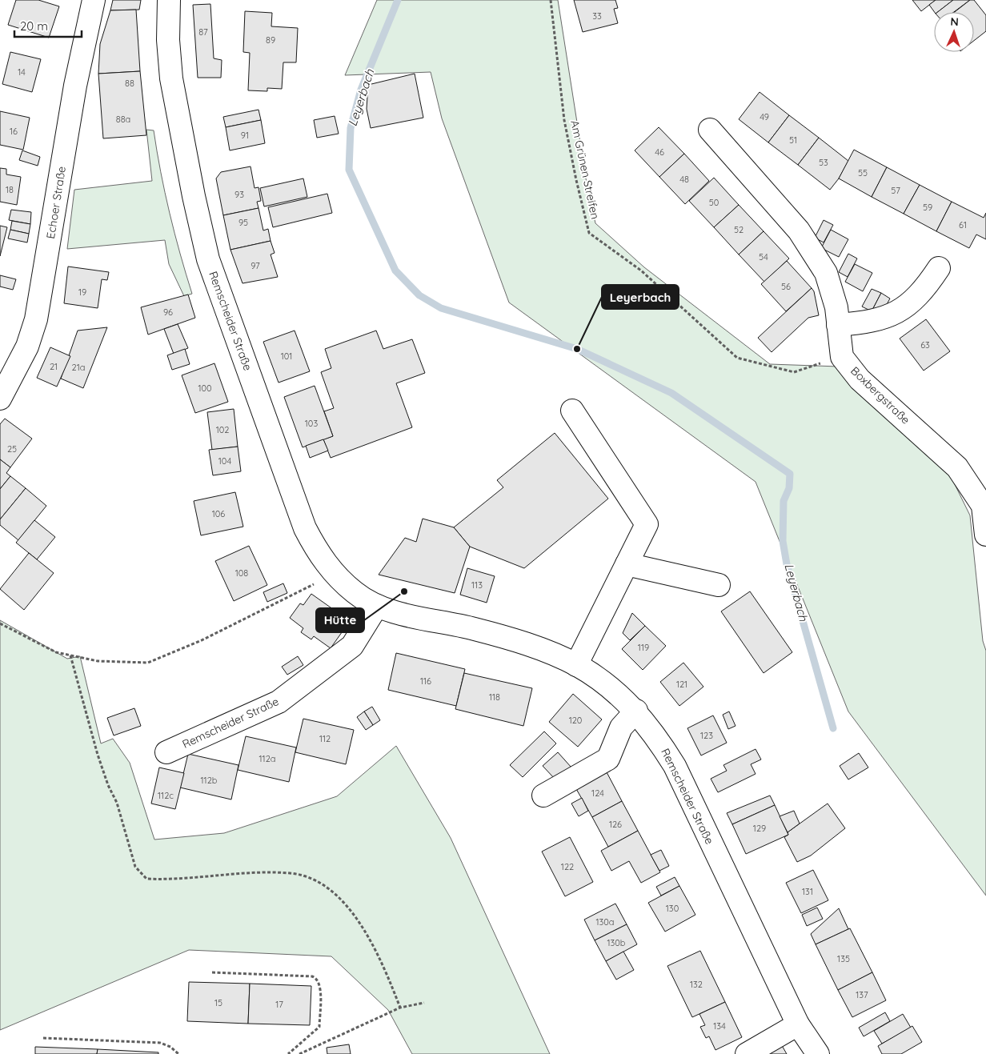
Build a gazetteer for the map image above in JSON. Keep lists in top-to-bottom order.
{
  "streets": {
    "main road": ["Echoer Straße", "Remscheider Straße", "Boxbergstraße"],
    "path": ["Am Grünen Streifen"]
  },
  "crossings": [
    ["Am Grünen Streifen", "Boxbergstraße"]
  ],
  "water": ["Leyerbach"],
  "places": ["Leyerbach", "Hütte"],
  "house_numbers": [
    "33",
    "87",
    "89",
    "14",
    "88",
    "49",
    "88a",
    "16",
    "91",
    "51",
    "46",
    "53",
    "55",
    "48",
    "18",
    "57",
    "93",
    "50",
    "59",
    "95",
    "61",
    "52",
    "54",
    "97",
    "56",
    "19",
    "96",
    "63",
    "101",
    "21",
    "21a",
    "100",
    "103",
    "102",
    "25",
    "104",
    "106",
    "108",
    "113",
    "119",
    "116",
    "121",
    "118",
    "120",
    "123",
    "112",
    "112a",
    "112b",
    "124",
    "112c",
    "126",
    "129",
    "122",
    "131",
    "130",
    "130a",
    "130b",
    "135",
    "132",
    "137",
    "15",
    "17",
    "134"
  ],
  "scale_bar": "20 m",
  "north": "top"
}
